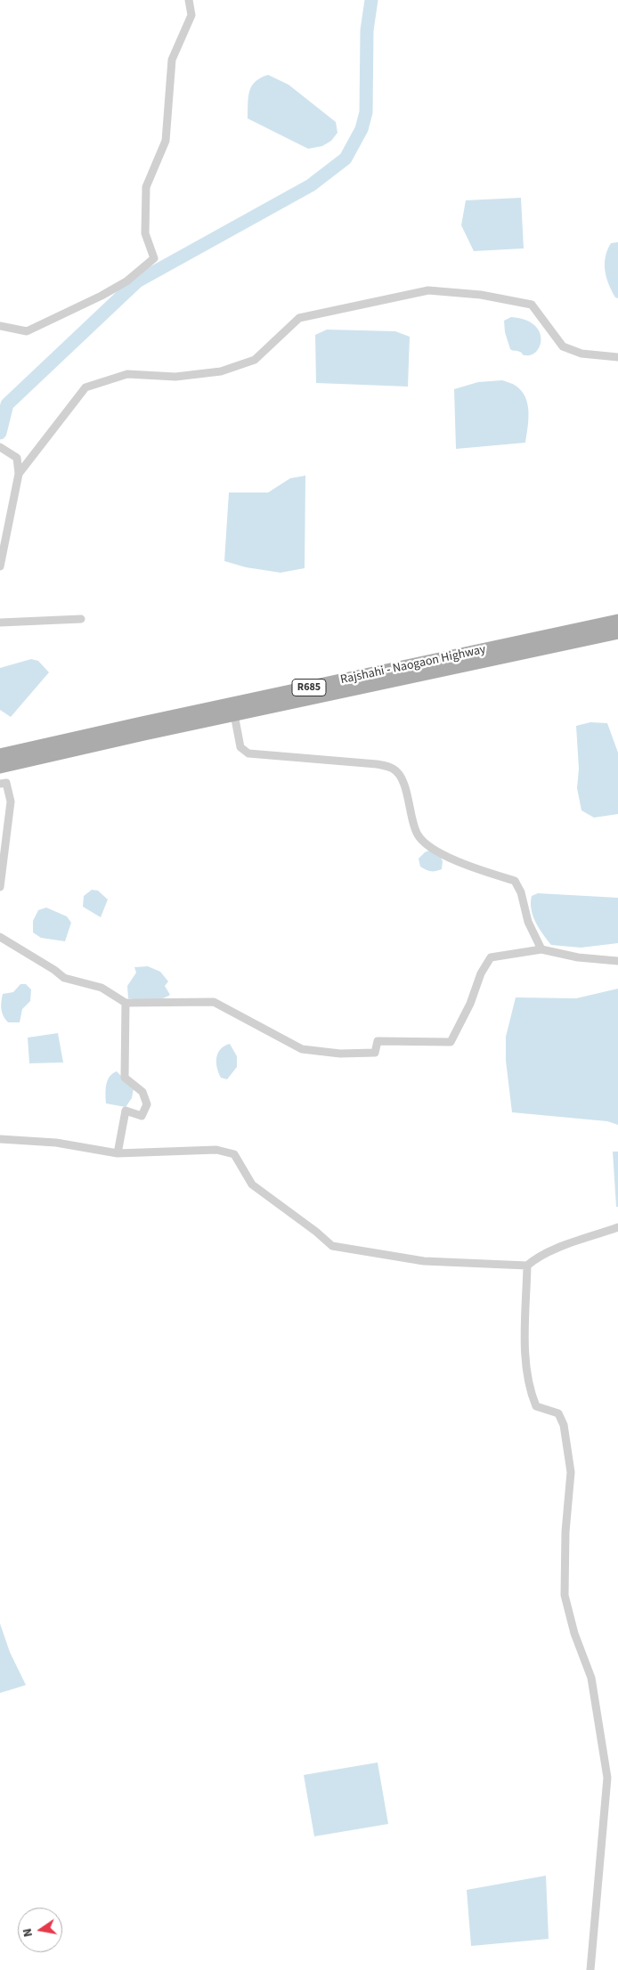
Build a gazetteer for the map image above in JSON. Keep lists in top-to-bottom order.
{
  "streets": {
    "main road": ["Rajshahi - Naogaon Highway", "R685"]
  },
  "north": "left"
}
